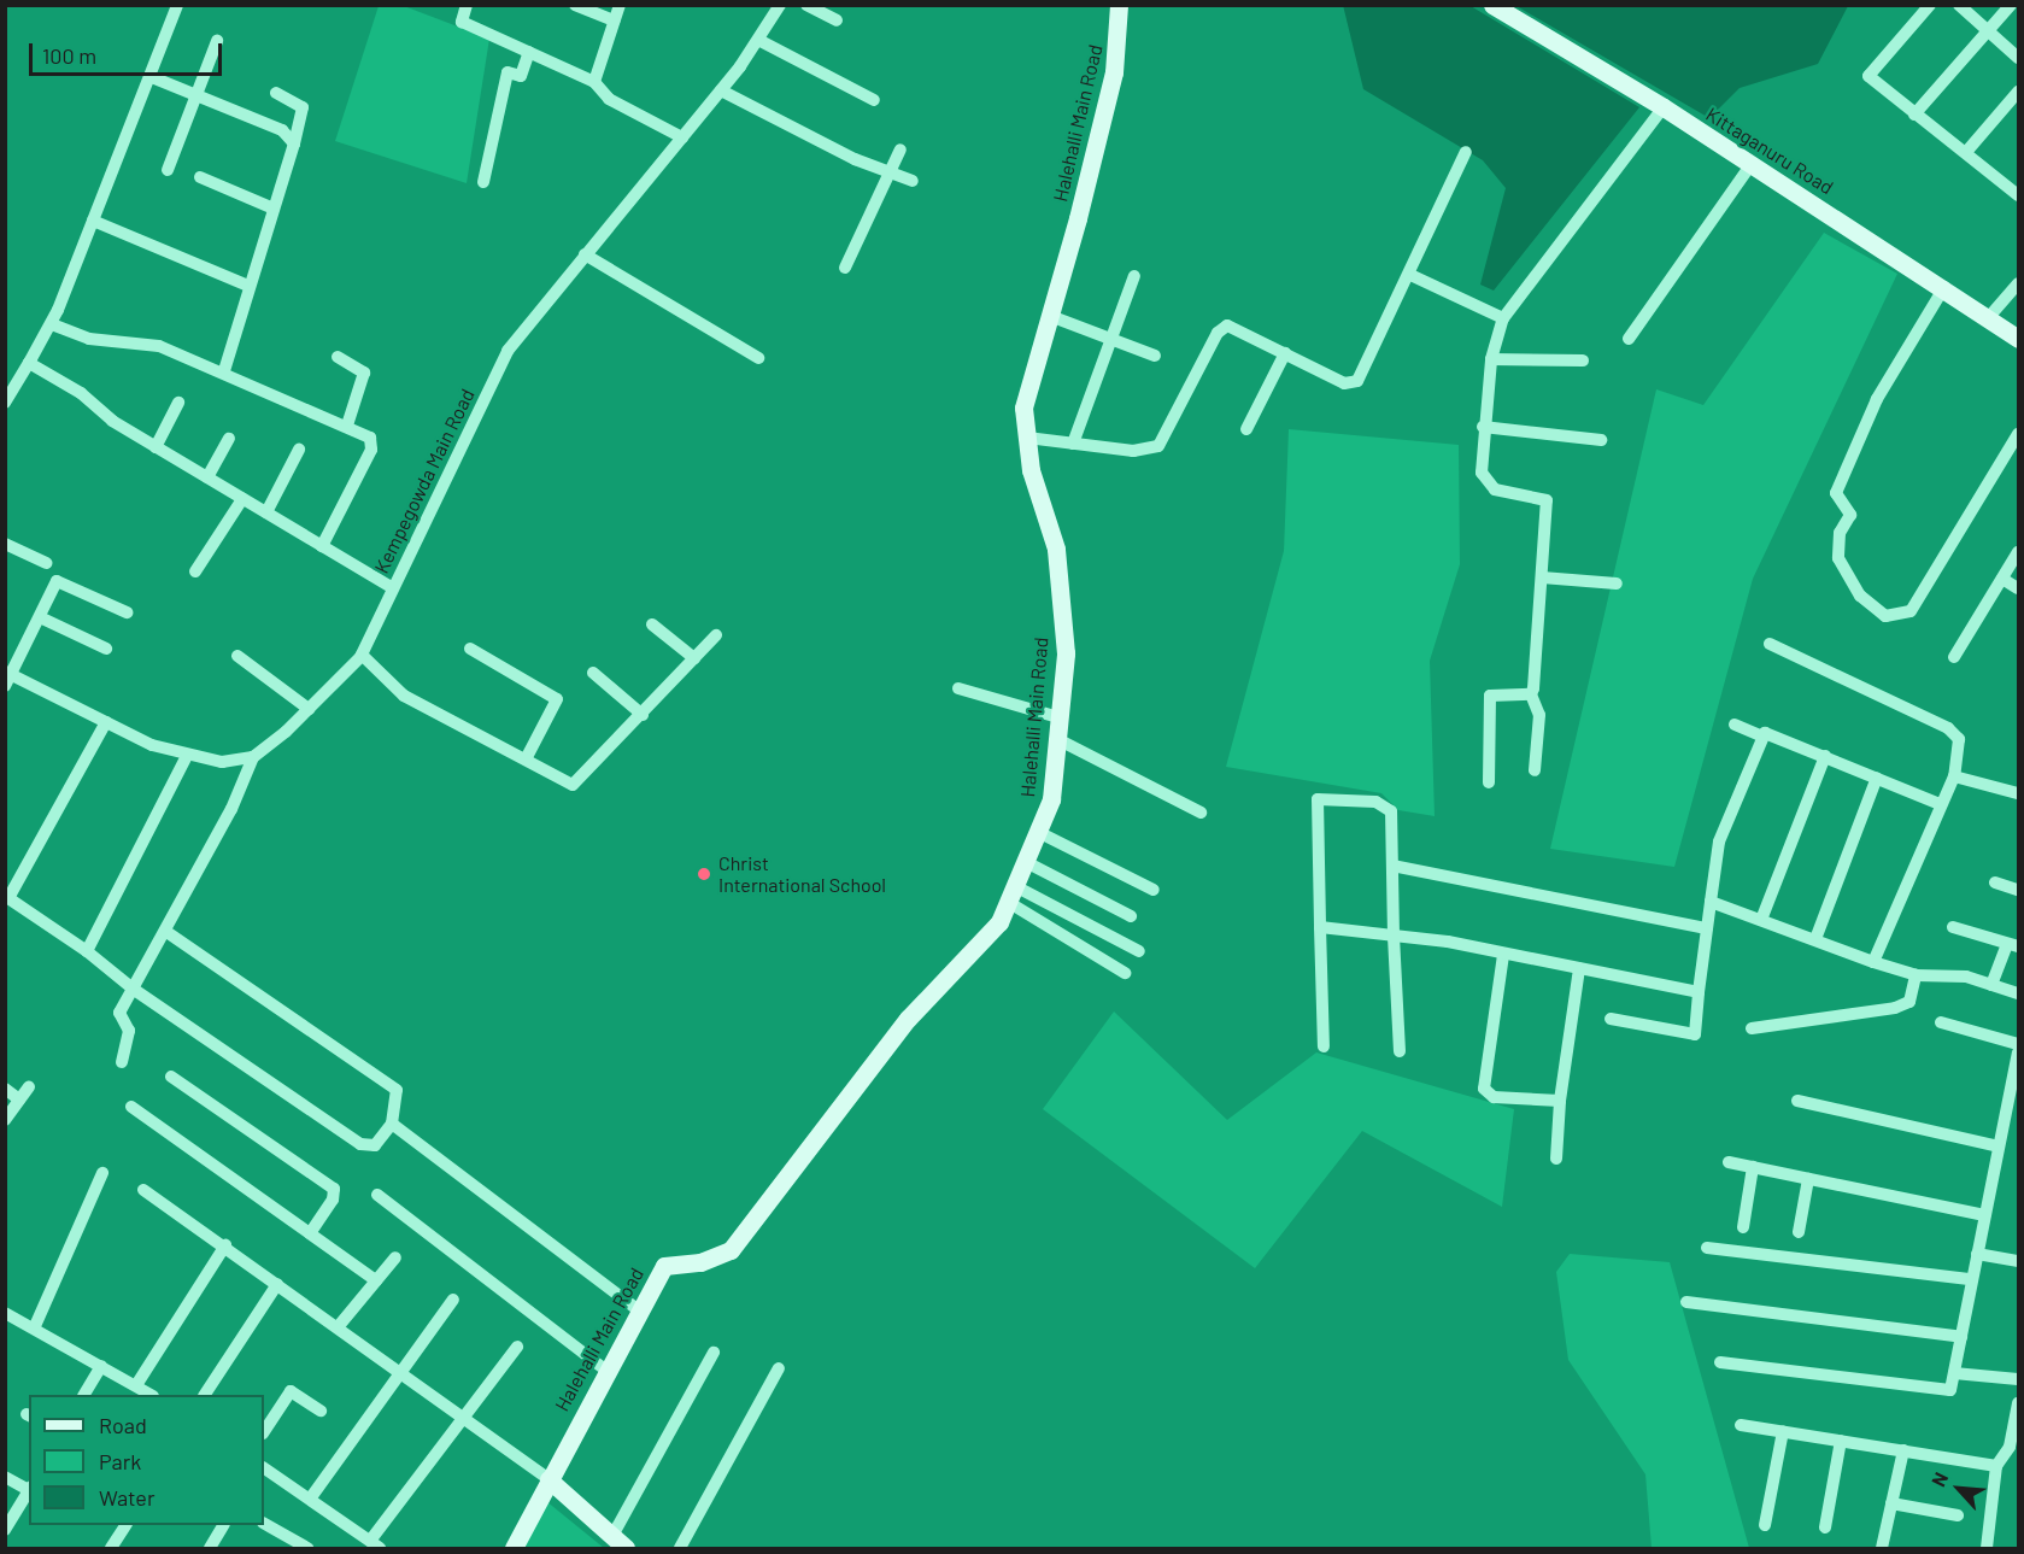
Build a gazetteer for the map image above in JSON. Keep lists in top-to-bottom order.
{
  "streets": {
    "main road": ["Halehalli Main Road", "Kittaganuru Road"],
    "street": ["Kempegowda Main Road"]
  },
  "places": ["Christ International School"],
  "legend": ["Road", "Park", "Water"],
  "scale_bar": "100 m",
  "north": "top left"
}
